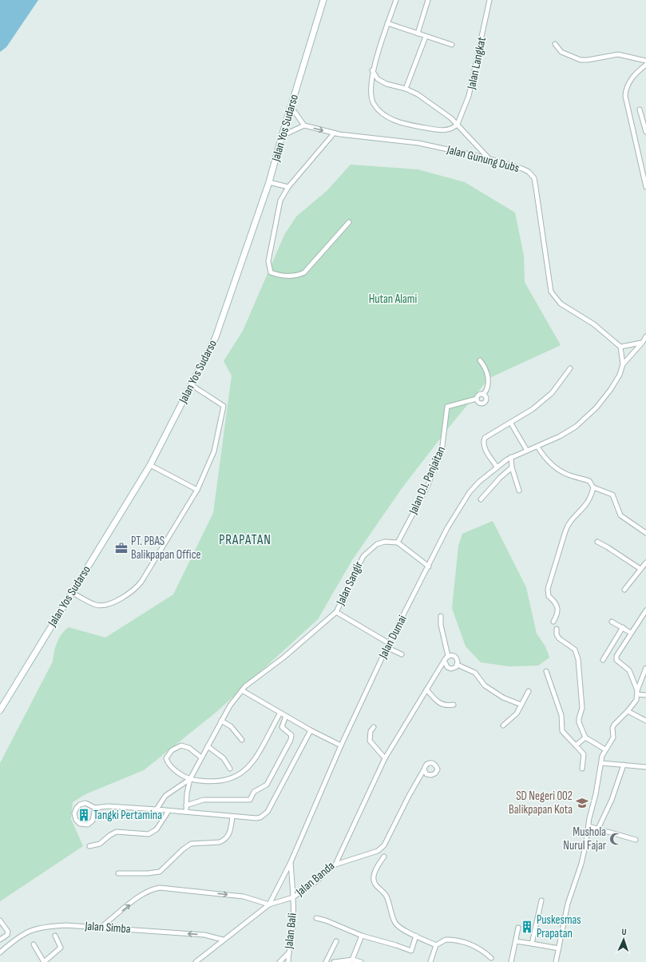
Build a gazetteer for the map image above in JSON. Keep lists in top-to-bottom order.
{
  "streets": {
    "main road": ["Jalan Yos Sudarso"],
    "street": [
      "Jalan Langkat",
      "Jalan Gunung Dubs",
      "Jalan D.I. Panjaitan",
      "Jalan Sangir",
      "Jalan Dumai",
      "Jalan Banda",
      "Jalan Simba",
      "Jalan Bali"
    ]
  },
  "crossings": [
    ["Jalan D.I. Panjaitan", "Jalan Sangir"],
    ["Jalan Sangir", "Jalan Dumai"],
    ["Jalan Dumai", "Jalan Banda"],
    ["Jalan Dumai", "Jalan Bali"],
    ["Jalan Banda", "Jalan Bali"]
  ],
  "districts": ["PRAPATAN"],
  "parks": ["Hutan Alami"],
  "places": {
    "office": ["PT. PBAS Balikpapan Office"],
    "school or university": ["SD Negeri 002 Balikpapan Kota"],
    "building": ["Tangki Pertamina", "Puskesmas Prapatan"],
    "mosque": ["Mushola Nurul Fajar"]
  },
  "north": "top"
}
